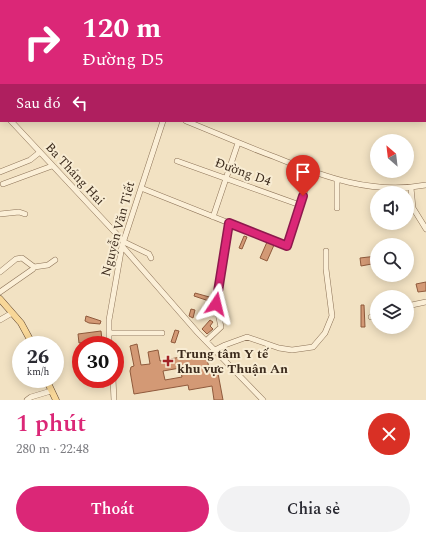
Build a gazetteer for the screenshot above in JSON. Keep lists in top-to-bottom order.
{
  "streets": {
    "street": ["Đường D4", "Ba Tháng Hai", "Nguyễn Văn Tiết"]
  },
  "crossings": [
    ["Ba Tháng Hai", "Nguyễn Văn Tiết"]
  ],
  "places": {
    "health": ["Trung tâm Y tế khu vực Thuận An"]
  },
  "north": "top left",
  "page": {
    "turn": ["120 m", "Đường D5"],
    "then": "Sau đó",
    "speed": "26 km/h",
    "limit": "30",
    "heading": ["1 phút", "280 m · 22:48"],
    "buttons": ["Thoát", "Chia sẻ"]
  }
}
